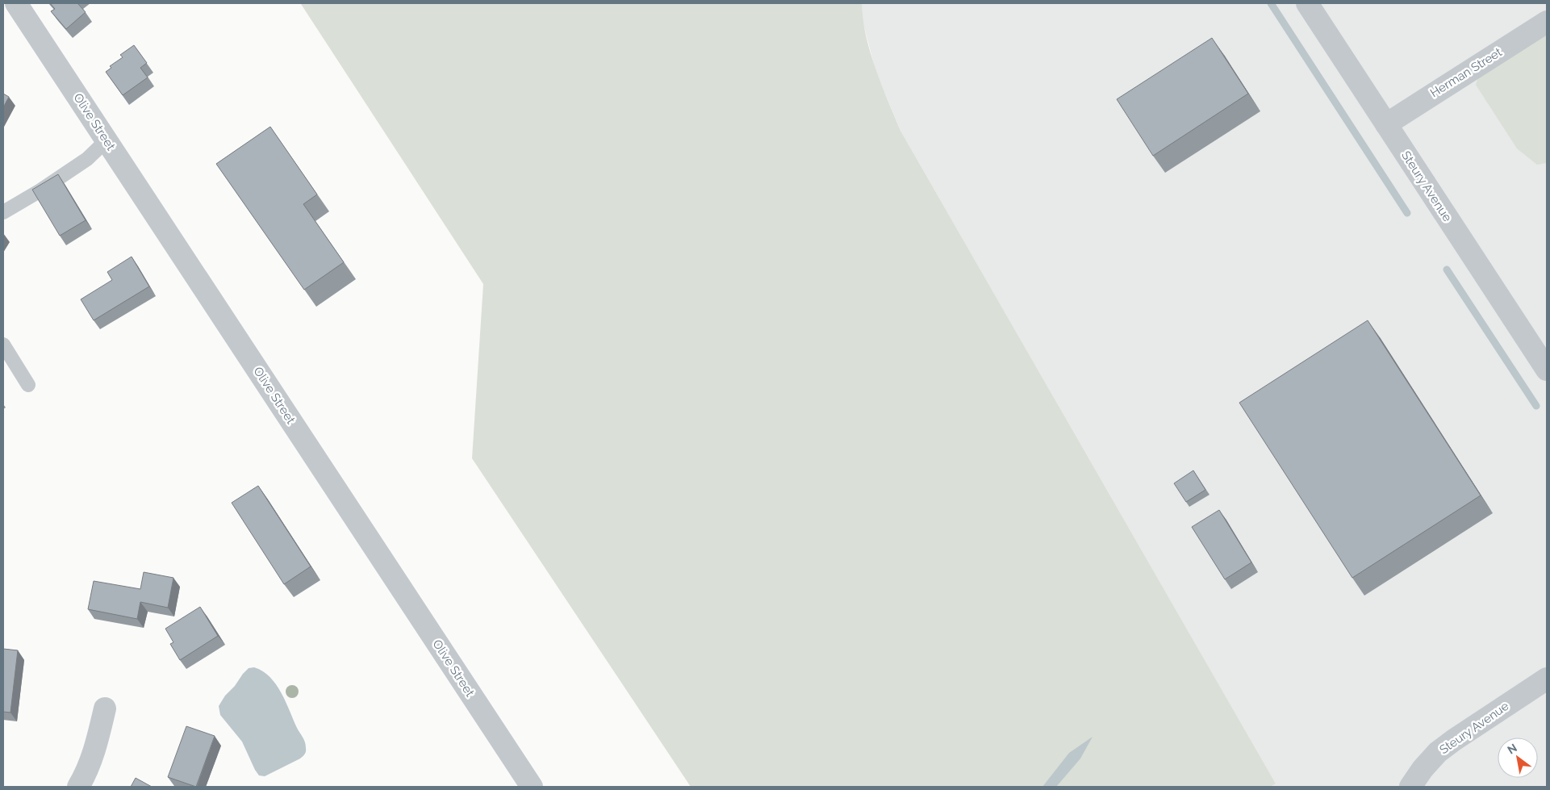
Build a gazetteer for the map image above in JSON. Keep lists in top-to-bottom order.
{
  "streets": {
    "street": ["Herman Street", "Olive Street", "Steury Avenue"]
  },
  "crossings": [
    ["Herman Street", "Steury Avenue"]
  ],
  "north": "top left"
}
